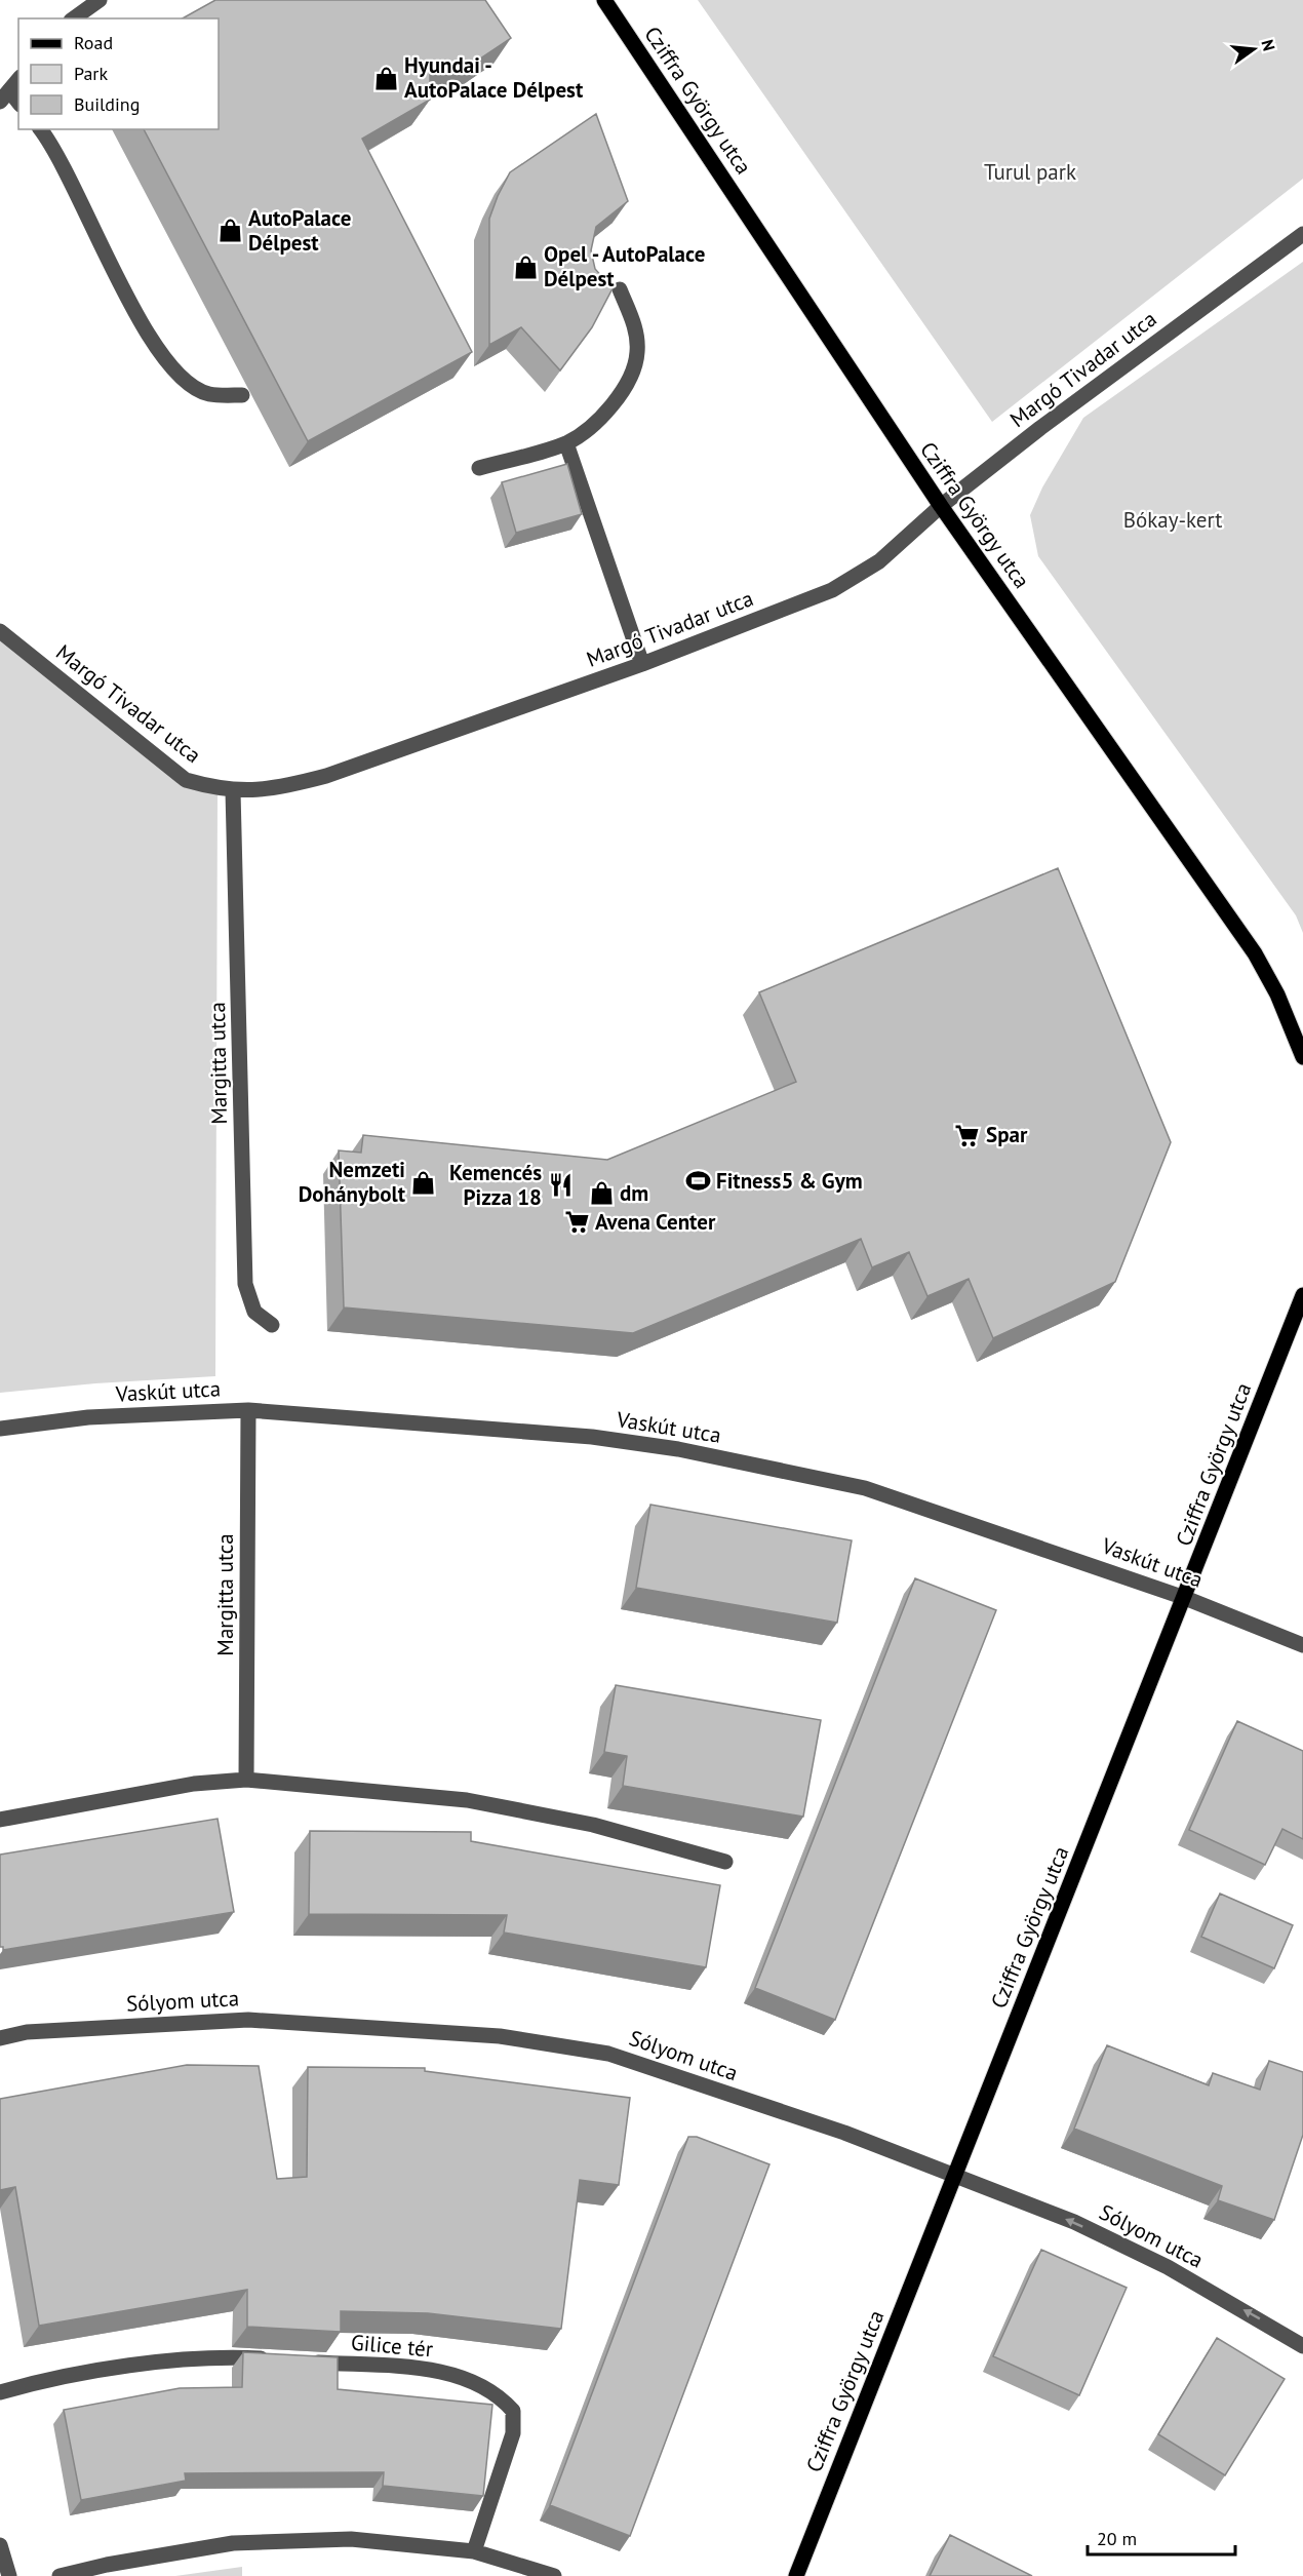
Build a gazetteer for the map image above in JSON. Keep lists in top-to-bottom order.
{
  "streets": {
    "main road": ["Cziffra György utca"],
    "street": [
      "Margó Tivadar utca",
      "Margitta utca",
      "Vaskút utca",
      "Sólyom utca",
      "Gilice tér"
    ]
  },
  "crossings": [
    ["Cziffra György utca", "Margó Tivadar utca"],
    ["Cziffra György utca", "Vaskút utca"],
    ["Cziffra György utca", "Sólyom utca"],
    ["Margó Tivadar utca", "Margitta utca"],
    ["Margitta utca", "Vaskút utca"]
  ],
  "parks": ["Turul park", "Bókay-kert"],
  "places": {
    "shop": [
      "Hyundai - AutoPalace Délpest",
      "AutoPalace Délpest",
      "Opel - AutoPalace Délpest",
      "Nemzeti Dohánybolt",
      "dm"
    ],
    "supermarket": ["Spar", "Avena Center"],
    "sports": ["Fitness5 & Gym"],
    "restaurant": ["Kemencés Pizza 18"]
  },
  "legend": ["Road", "Park", "Building"],
  "scale_bar": "20 m",
  "north": "right"
}
